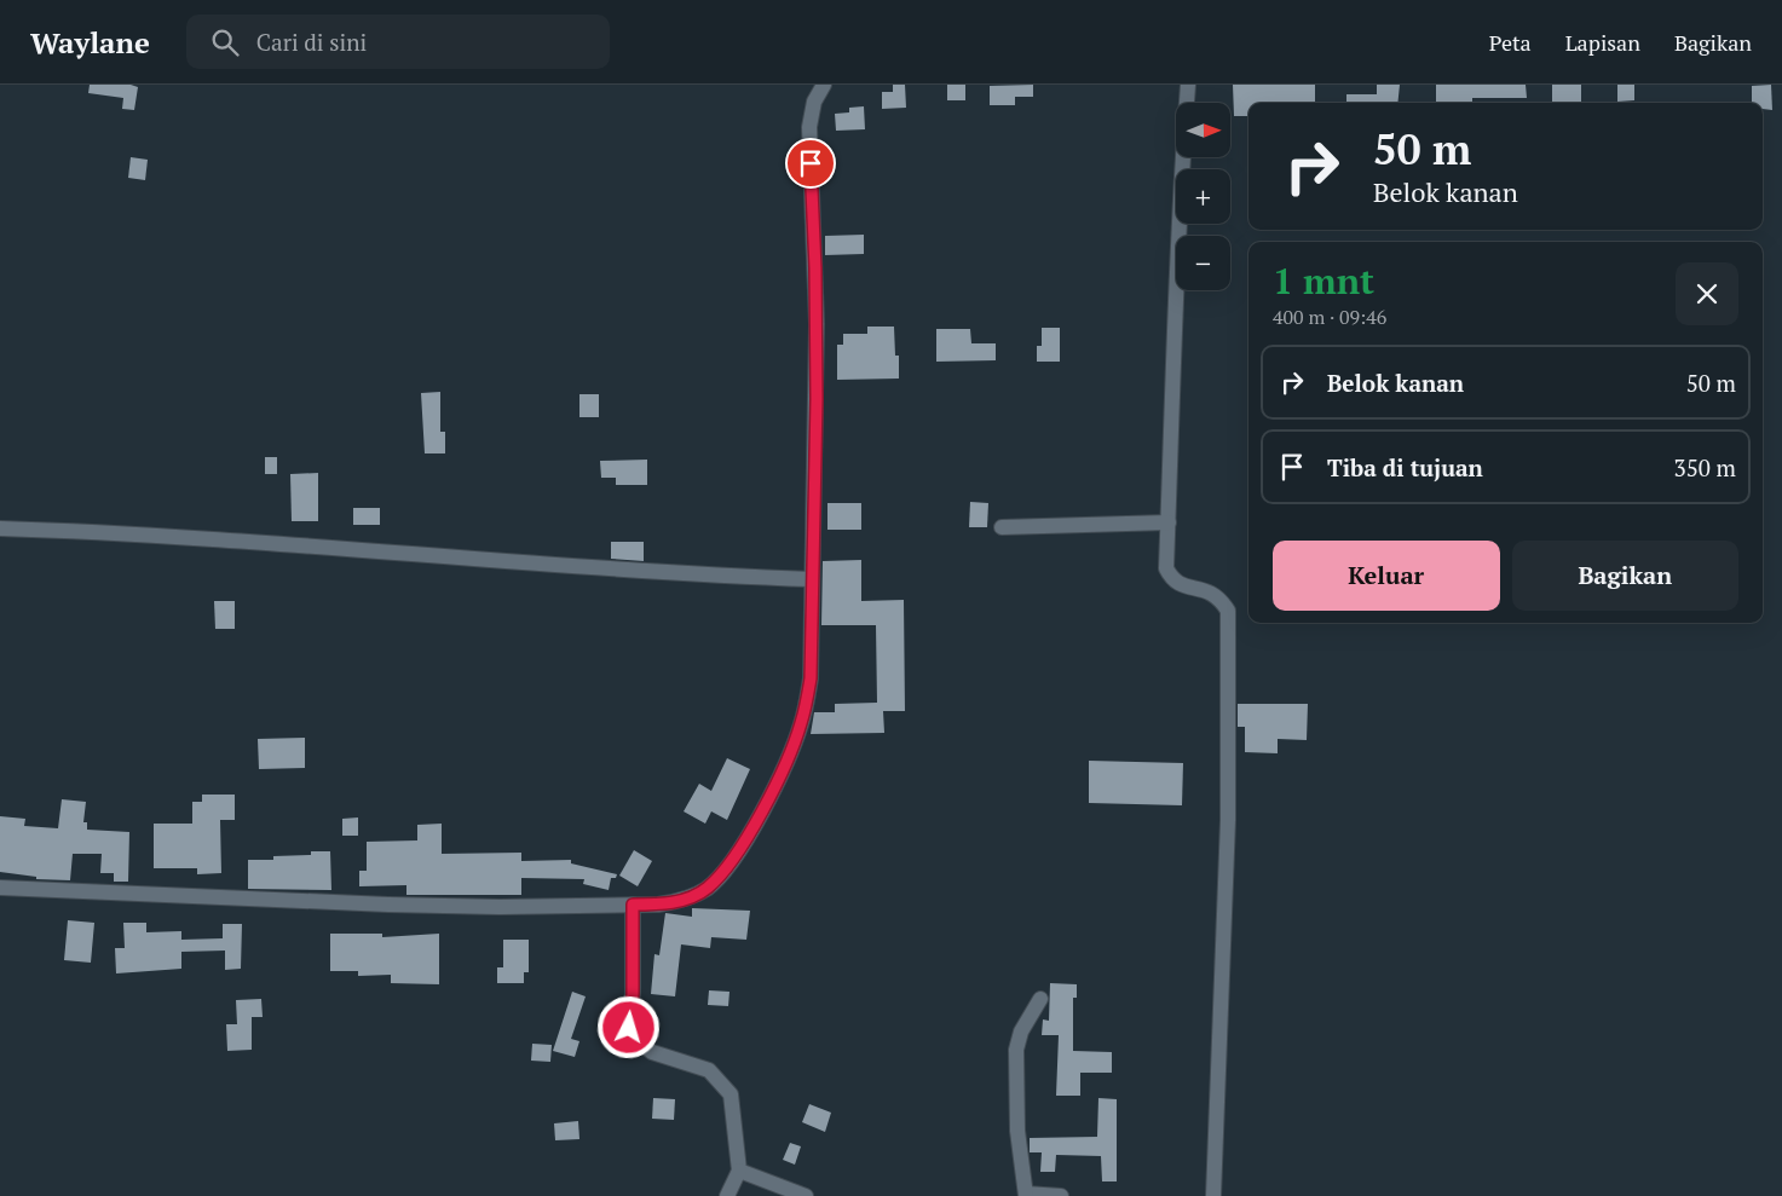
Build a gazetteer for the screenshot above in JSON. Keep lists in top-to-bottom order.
{
  "north": "right",
  "page": {
    "header": "Waylane",
    "search": "Cari di sini",
    "nav": ["Peta", "Lapisan", "Bagikan"],
    "map_buttons": ["+", "−"],
    "turn": ["50 m", "Belok kanan"],
    "heading": ["1 mnt", "400 m · 09:46"],
    "list": [
      {
        "name": "Belok kanan",
        "value": "50 m"
      },
      {
        "name": "Tiba di tujuan",
        "value": "350 m"
      }
    ],
    "buttons": ["Keluar", "Bagikan"]
  }
}
